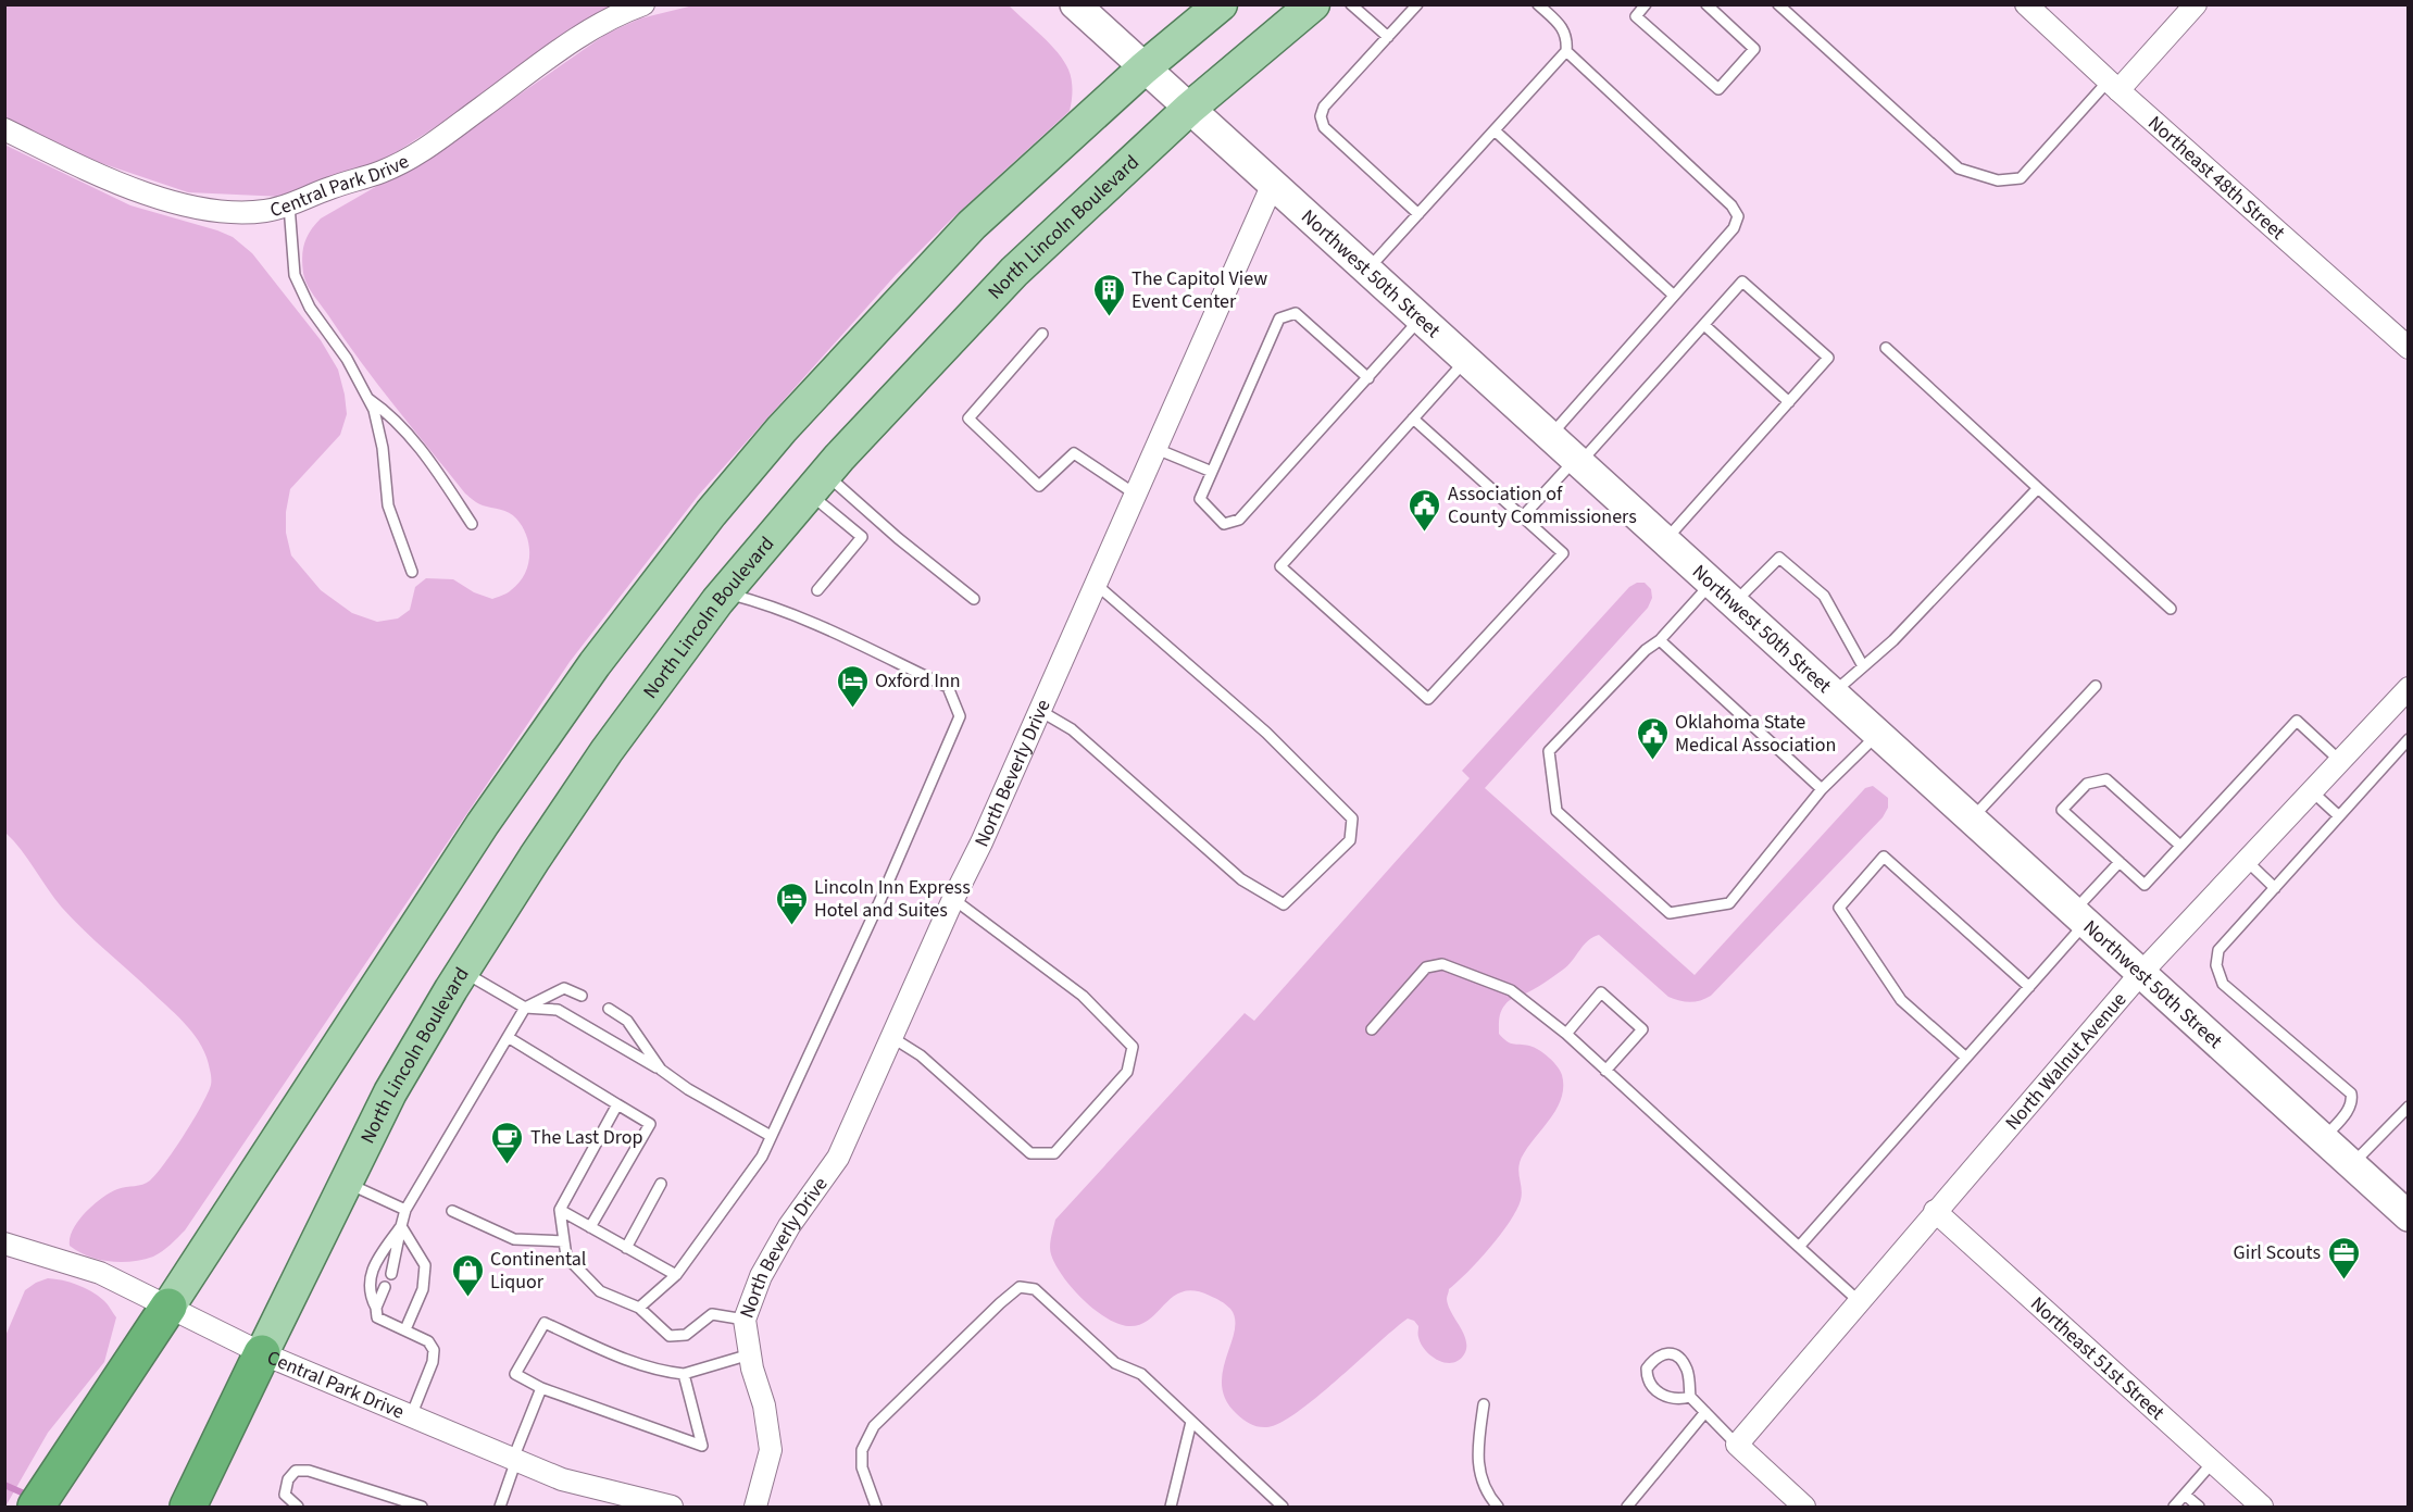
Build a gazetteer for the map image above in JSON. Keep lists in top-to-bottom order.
{
  "streets": {
    "main road": ["North Lincoln Boulevard", "Northwest 50th Street"],
    "street": [
      "Northeast 48th Street",
      "Central Park Drive",
      "North Beverly Drive",
      "North Walnut Avenue",
      "Northeast 51st Street"
    ]
  },
  "crossings": [
    ["Central Park Drive", "North Lincoln Boulevard"],
    ["North Lincoln Boulevard", "Northwest 50th Street"],
    ["Northwest 50th Street", "North Beverly Drive"],
    ["Northwest 50th Street", "North Walnut Avenue"],
    ["North Walnut Avenue", "Northeast 51st Street"]
  ],
  "places": {
    "building": ["The Capitol View Event Center"],
    "public building": ["Association of County Commissioners", "Oklahoma State Medical Association"],
    "hotel": ["Oxford Inn", "Lincoln Inn Express Hotel and Suites"],
    "cafe": ["The Last Drop"],
    "office": ["Girl Scouts"],
    "shop": ["Continental Liquor"]
  }
}
